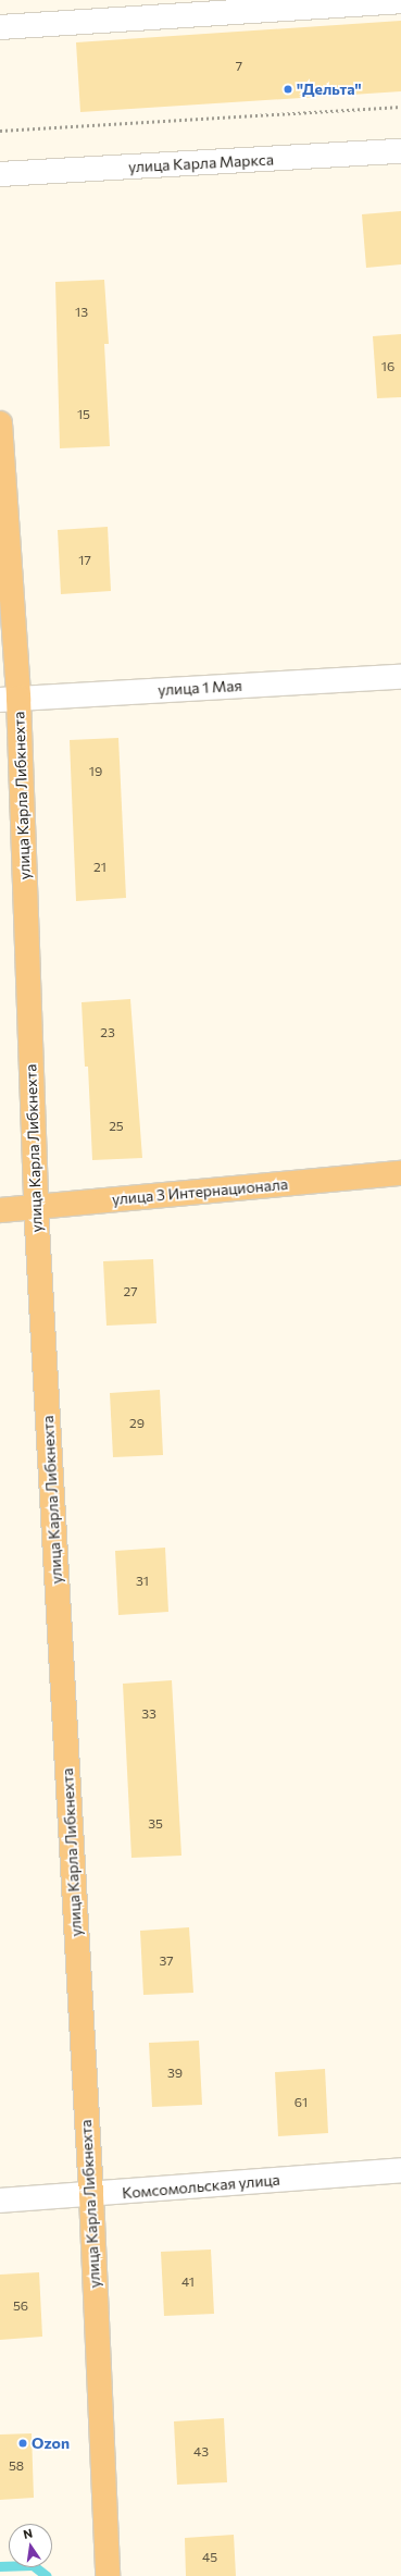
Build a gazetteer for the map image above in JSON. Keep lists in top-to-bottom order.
{
  "streets": {
    "main road": ["улица Карла Либкнехта", "улица 3 Интернационала"],
    "street": ["улица Карла Маркса", "улица 1 Мая", "Комсомольская улица"]
  },
  "crossings": [
    ["улица 1 Мая", "улица Карла Либкнехта"],
    ["улица Карла Либкнехта", "улица 3 Интернационала"],
    ["улица Карла Либкнехта", "Комсомольская улица"]
  ],
  "places": ["\"Дельта\"", "Ozon"],
  "house_numbers": [
    "7",
    "13",
    "16",
    "15",
    "17",
    "19",
    "21",
    "23",
    "25",
    "27",
    "29",
    "31",
    "33",
    "35",
    "37",
    "39",
    "61",
    "41",
    "56",
    "43",
    "58",
    "45"
  ],
  "north": "top"
}
